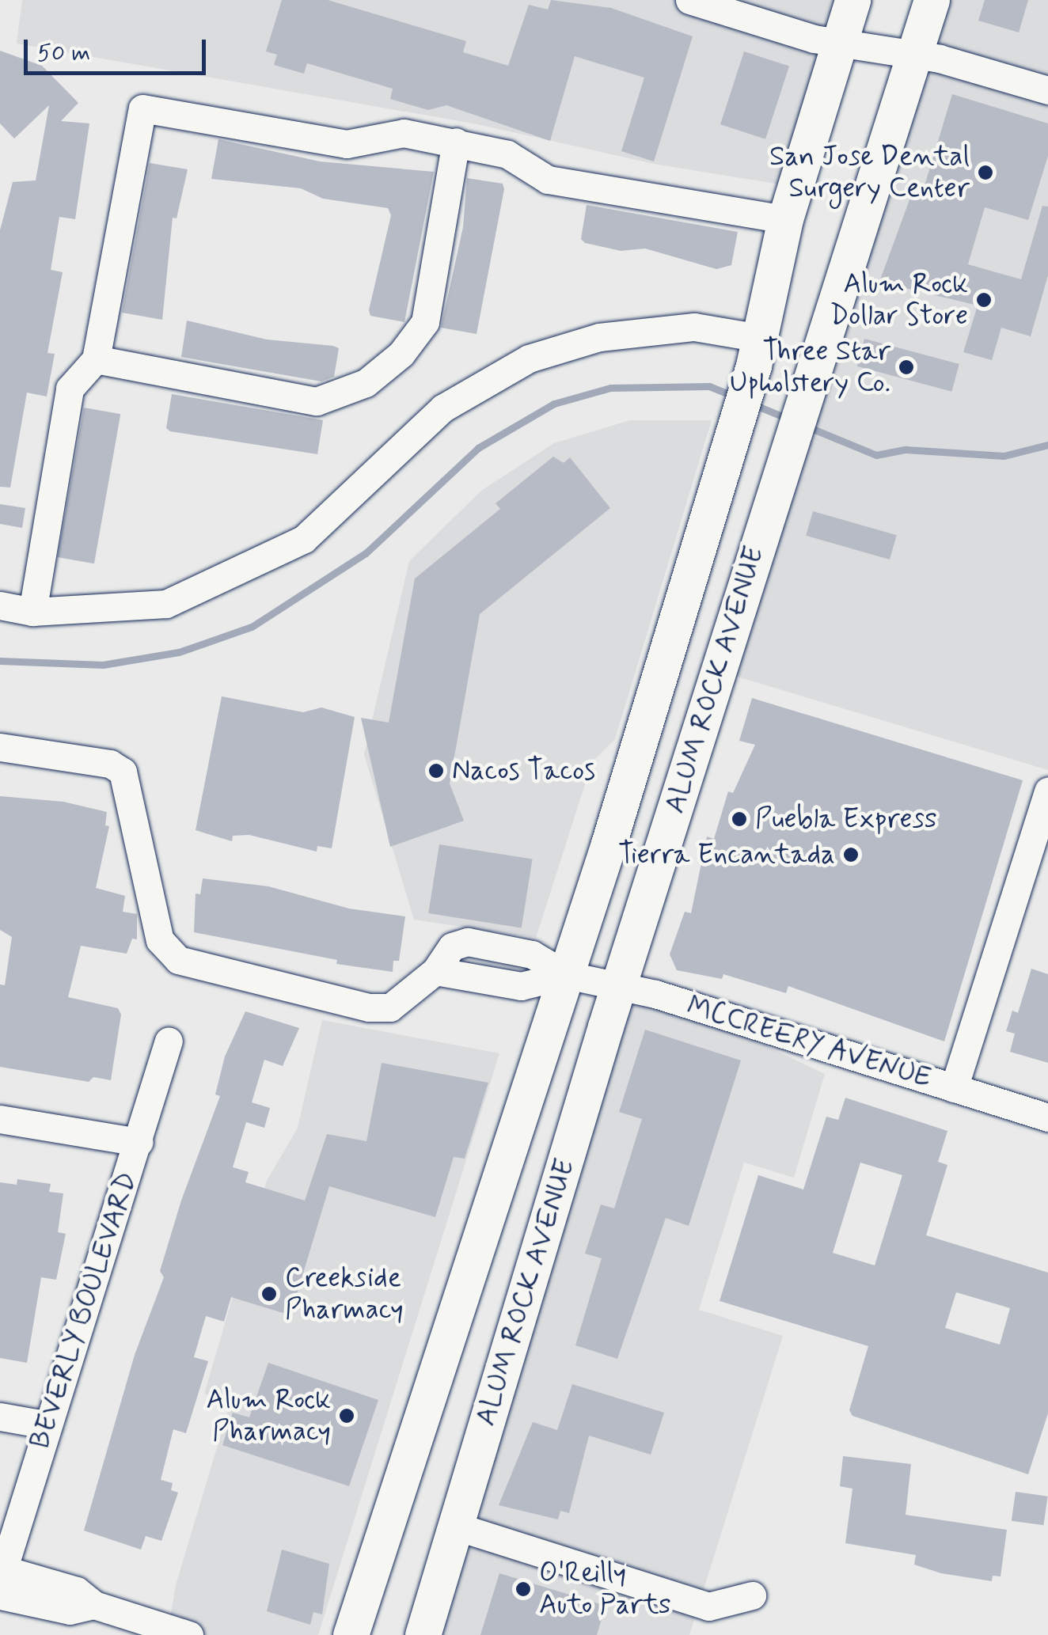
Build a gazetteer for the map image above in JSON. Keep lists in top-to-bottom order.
{
  "streets": {
    "main road": ["ALUM ROCK AVENUE"],
    "street": ["MCCREERY AVENUE", "BEVERLY BOULEVARD"]
  },
  "crossings": [
    ["ALUM ROCK AVENUE", "MCCREERY AVENUE"]
  ],
  "places": [
    "San Jose Dental Surgery Center",
    "Alum Rock Dollar Store",
    "Three Star Upholstery Co.",
    "Nacos Tacos",
    "Puebla Express",
    "Tierra Encantada",
    "Creekside Pharmacy",
    "Alum Rock Pharmacy",
    "O'Reilly Auto Parts"
  ],
  "scale_bar": "50 m"
}
